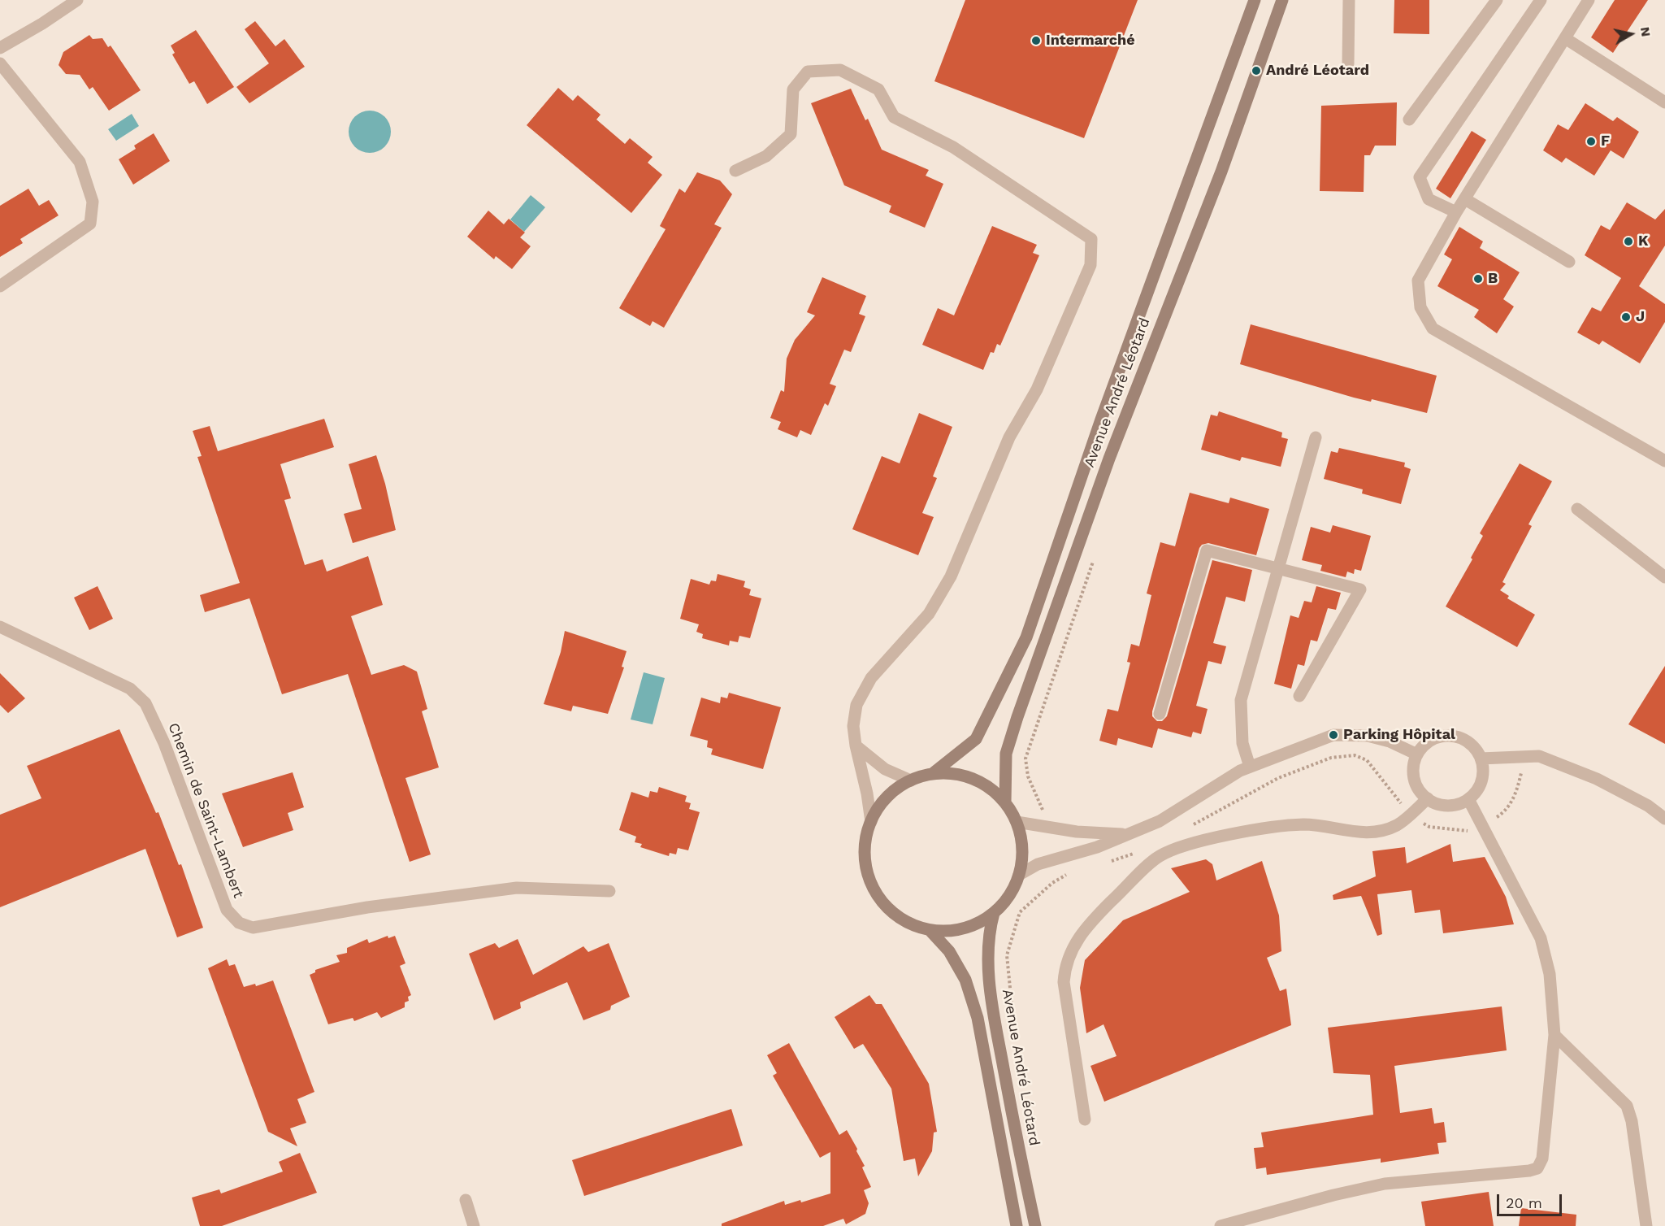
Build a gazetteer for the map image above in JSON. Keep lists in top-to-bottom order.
{
  "streets": {
    "main road": ["Avenue André Léotard"],
    "street": ["Chemin de Saint-Lambert"]
  },
  "places": [
    "Intermarché",
    "André Léotard",
    "F",
    "K",
    "B",
    "J",
    "Parking Hôpital"
  ],
  "scale_bar": "20 m",
  "north": "right"
}
